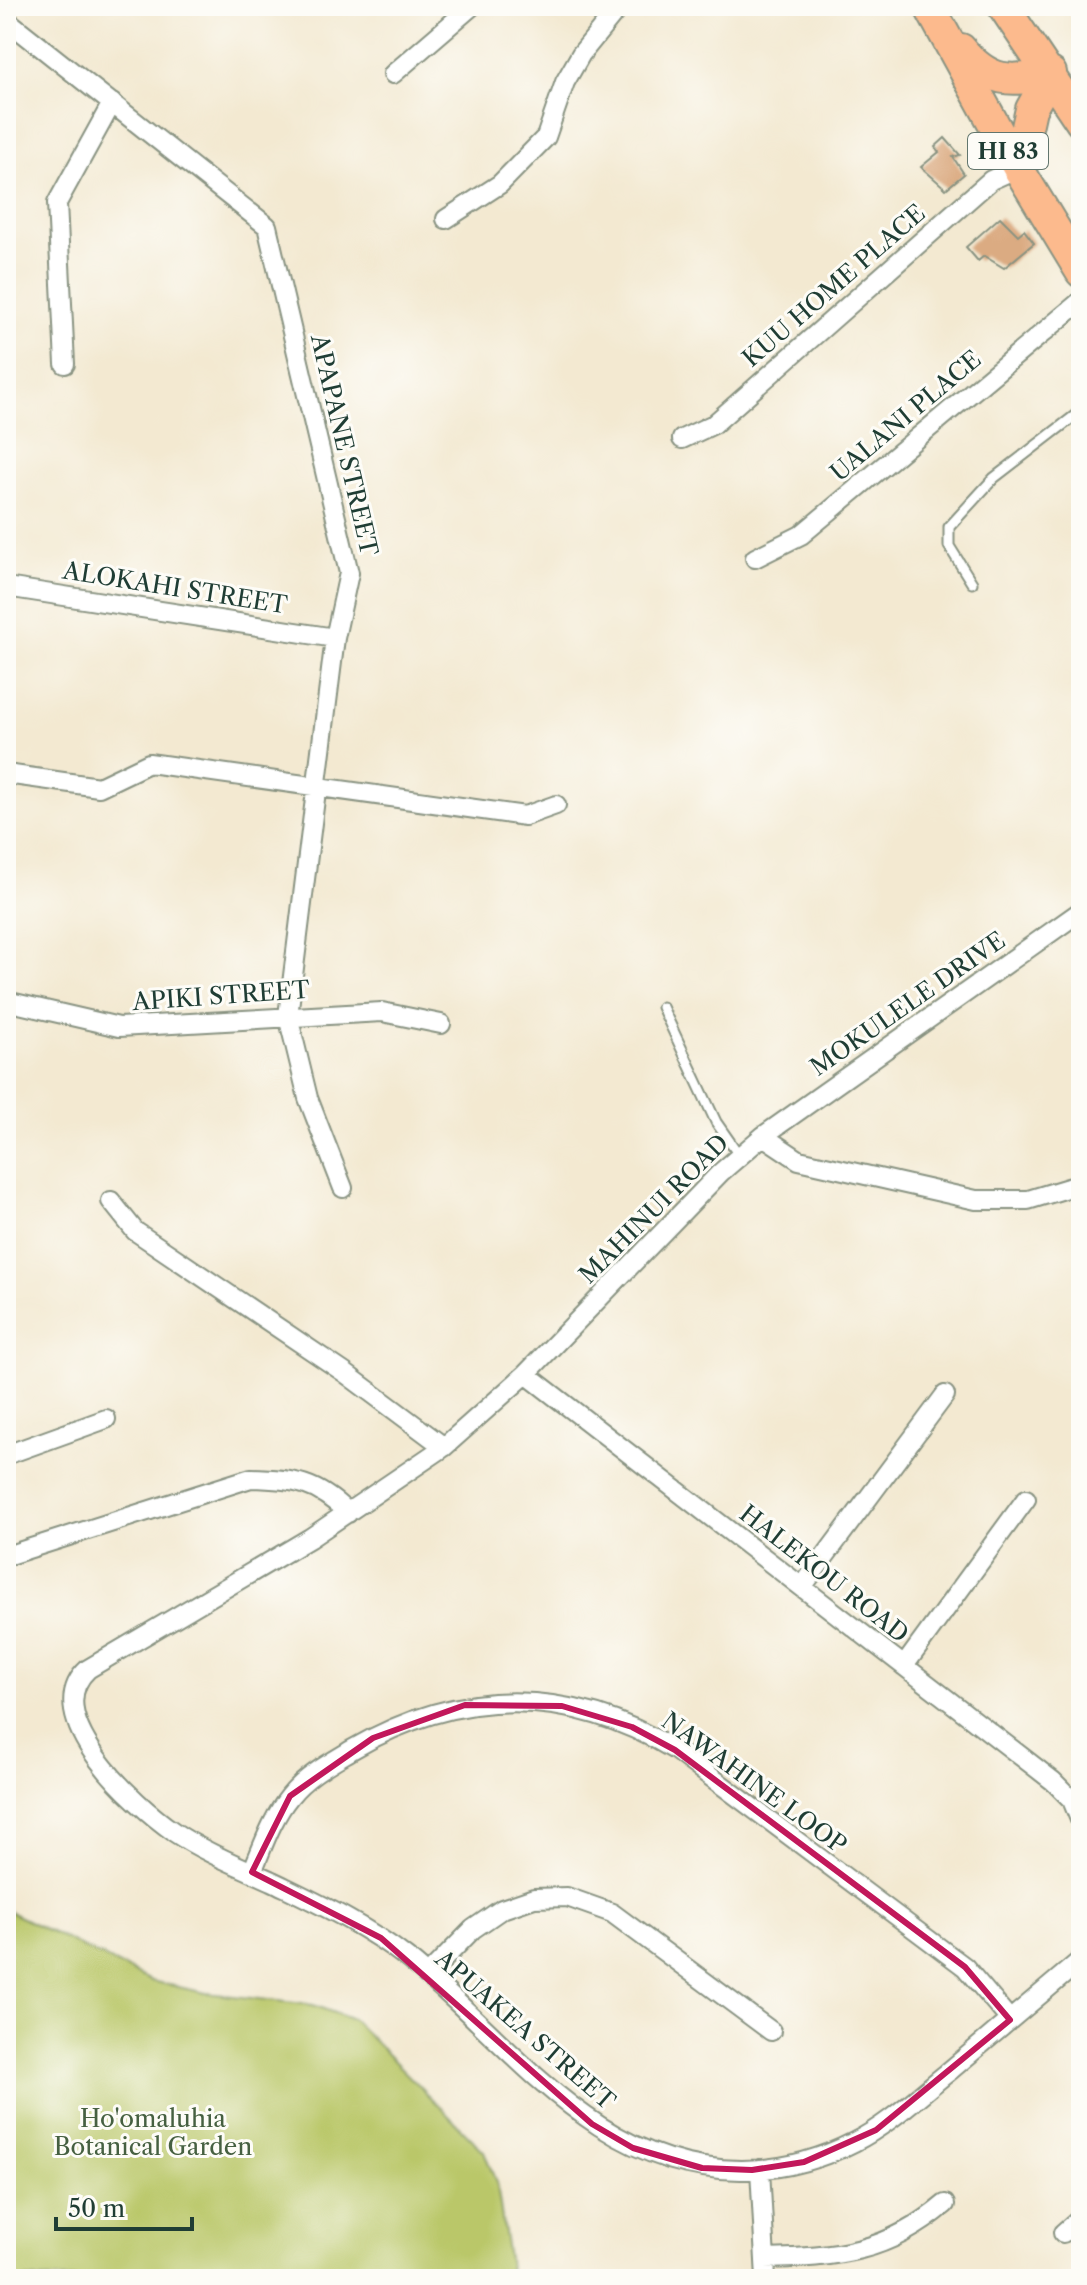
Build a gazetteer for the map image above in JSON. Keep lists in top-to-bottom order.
{
  "streets": {
    "main road": ["HI 83"],
    "street": [
      "KUU HOME PLACE",
      "UALANI PLACE",
      "APAPANE STREET",
      "ALOKAHI STREET",
      "APIKI STREET",
      "MOKULELE DRIVE",
      "MAHINUI ROAD",
      "HALEKOU ROAD",
      "NAWAHINE LOOP",
      "APUAKEA STREET"
    ]
  },
  "crossings": [
    ["HI 83", "KUU HOME PLACE"],
    ["APAPANE STREET", "ALOKAHI STREET"],
    ["APAPANE STREET", "APIKI STREET"],
    ["MOKULELE DRIVE", "MAHINUI ROAD"],
    ["MAHINUI ROAD", "HALEKOU ROAD"],
    ["MAHINUI ROAD", "APUAKEA STREET"],
    ["NAWAHINE LOOP", "APUAKEA STREET"]
  ],
  "parks": ["Ho'omaluhia Botanical Garden"],
  "scale_bar": "50 m"
}
